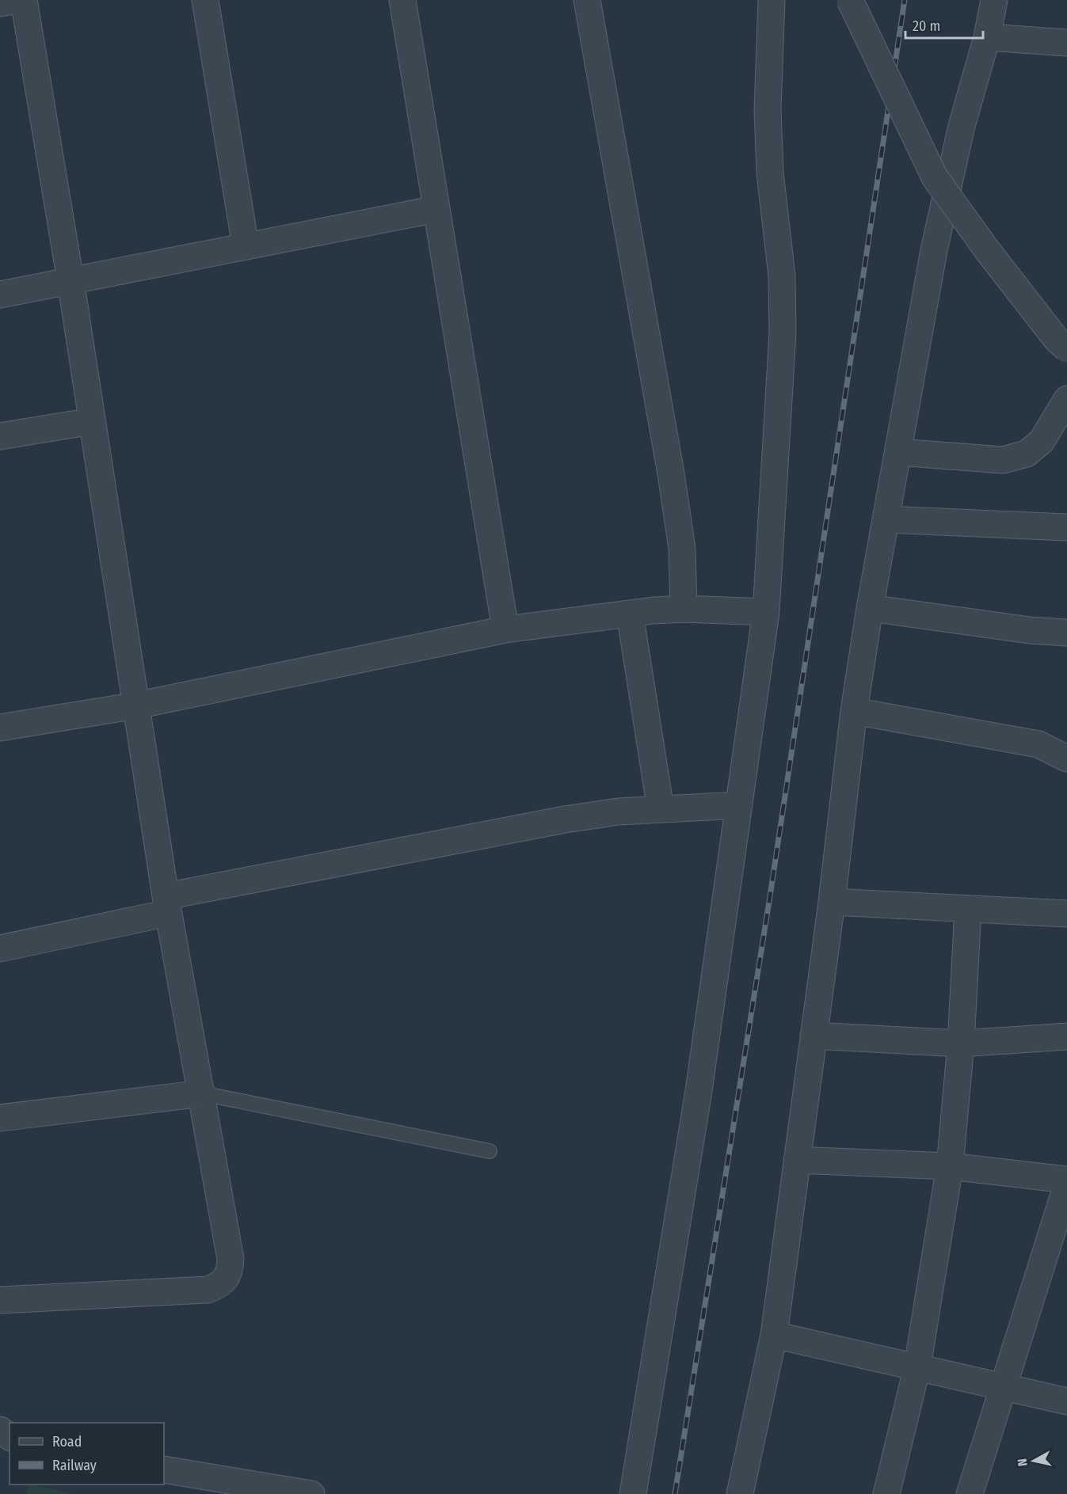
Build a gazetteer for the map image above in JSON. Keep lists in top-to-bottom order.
{
  "legend": ["Road", "Railway"],
  "scale_bar": "20 m",
  "north": "left"
}
